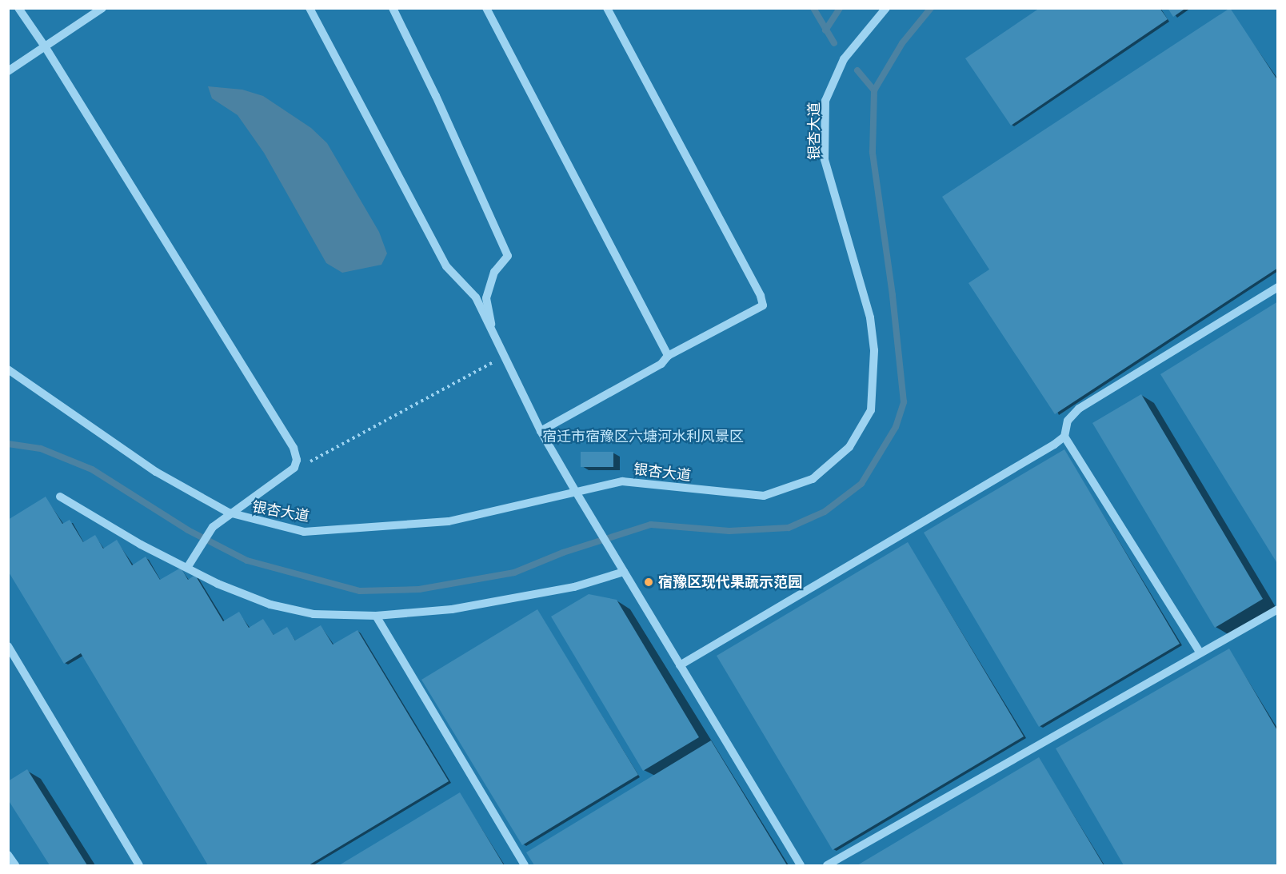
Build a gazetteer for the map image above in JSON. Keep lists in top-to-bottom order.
{
  "streets": {
    "street": ["银杏大道"]
  },
  "parks": ["宿迁市宿豫区六塘河水利风景区"],
  "places": ["宿豫区现代果蔬示范园"]
}
